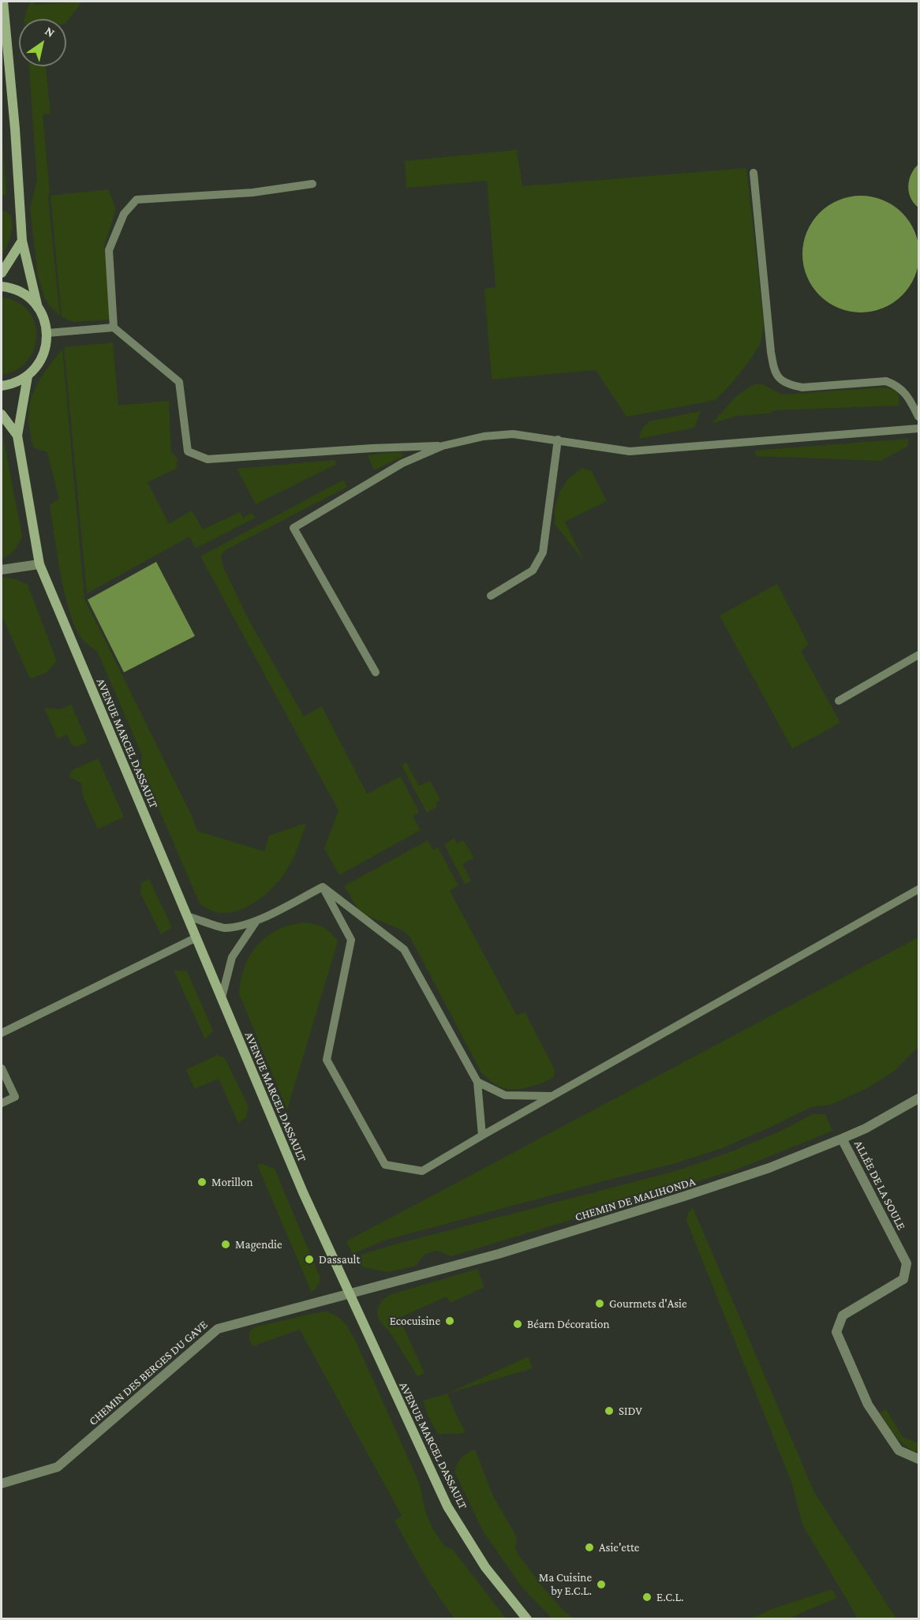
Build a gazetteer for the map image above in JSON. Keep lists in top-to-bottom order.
{
  "streets": {
    "street": [
      "AVENUE MARCEL DASSAULT",
      "ALLÉE DE LA SOULE",
      "CHEMIN DE MALIHONDA",
      "CHEMIN DES BERGES DU GAVE"
    ]
  },
  "crossings": [
    ["AVENUE MARCEL DASSAULT", "CHEMIN DE MALIHONDA"],
    ["AVENUE MARCEL DASSAULT", "CHEMIN DES BERGES DU GAVE"],
    ["ALLÉE DE LA SOULE", "CHEMIN DE MALIHONDA"],
    ["CHEMIN DE MALIHONDA", "CHEMIN DES BERGES DU GAVE"]
  ],
  "places": [
    "Morillon",
    "Magendie",
    "Dassault",
    "Gourmets d'Asie",
    "Ecocuisine",
    "Béarn Décoration",
    "SIDV",
    "Asie'ette",
    "Ma Cuisine by E.C.L.",
    "E.C.L."
  ],
  "north": "top right"
}
